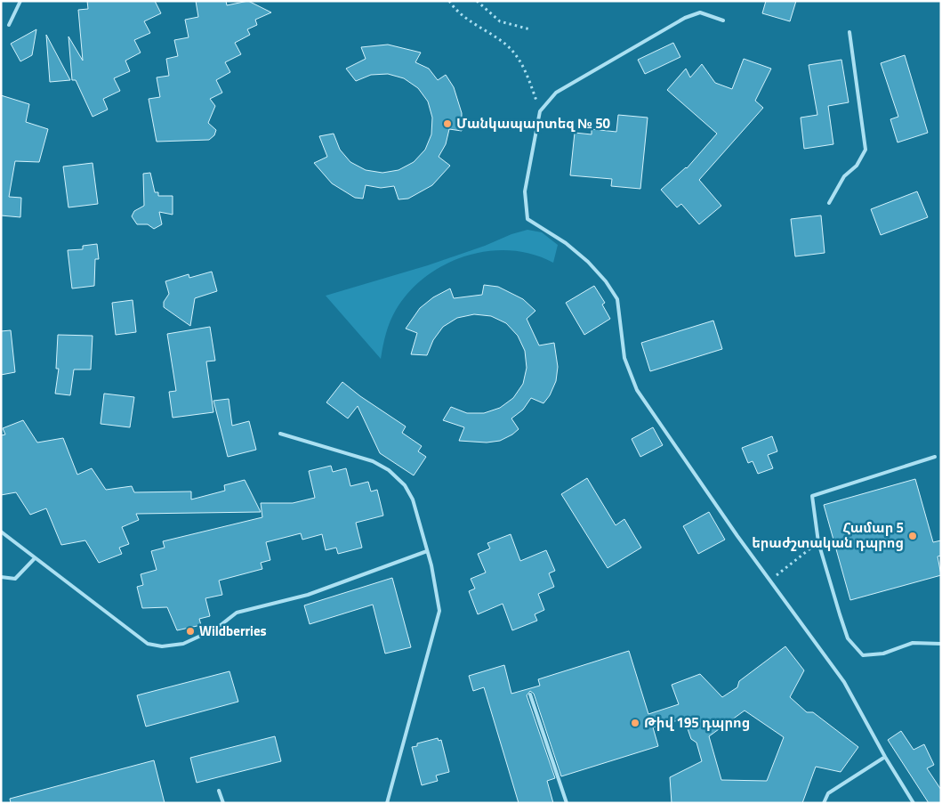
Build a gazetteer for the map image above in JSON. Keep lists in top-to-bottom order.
{
  "places": [
    "Մանկապարտեզ № 50",
    "Համար 5 երաժշտական դպրոց",
    "Wildberries",
    "Թիվ 195 դպրոց"
  ]
}
